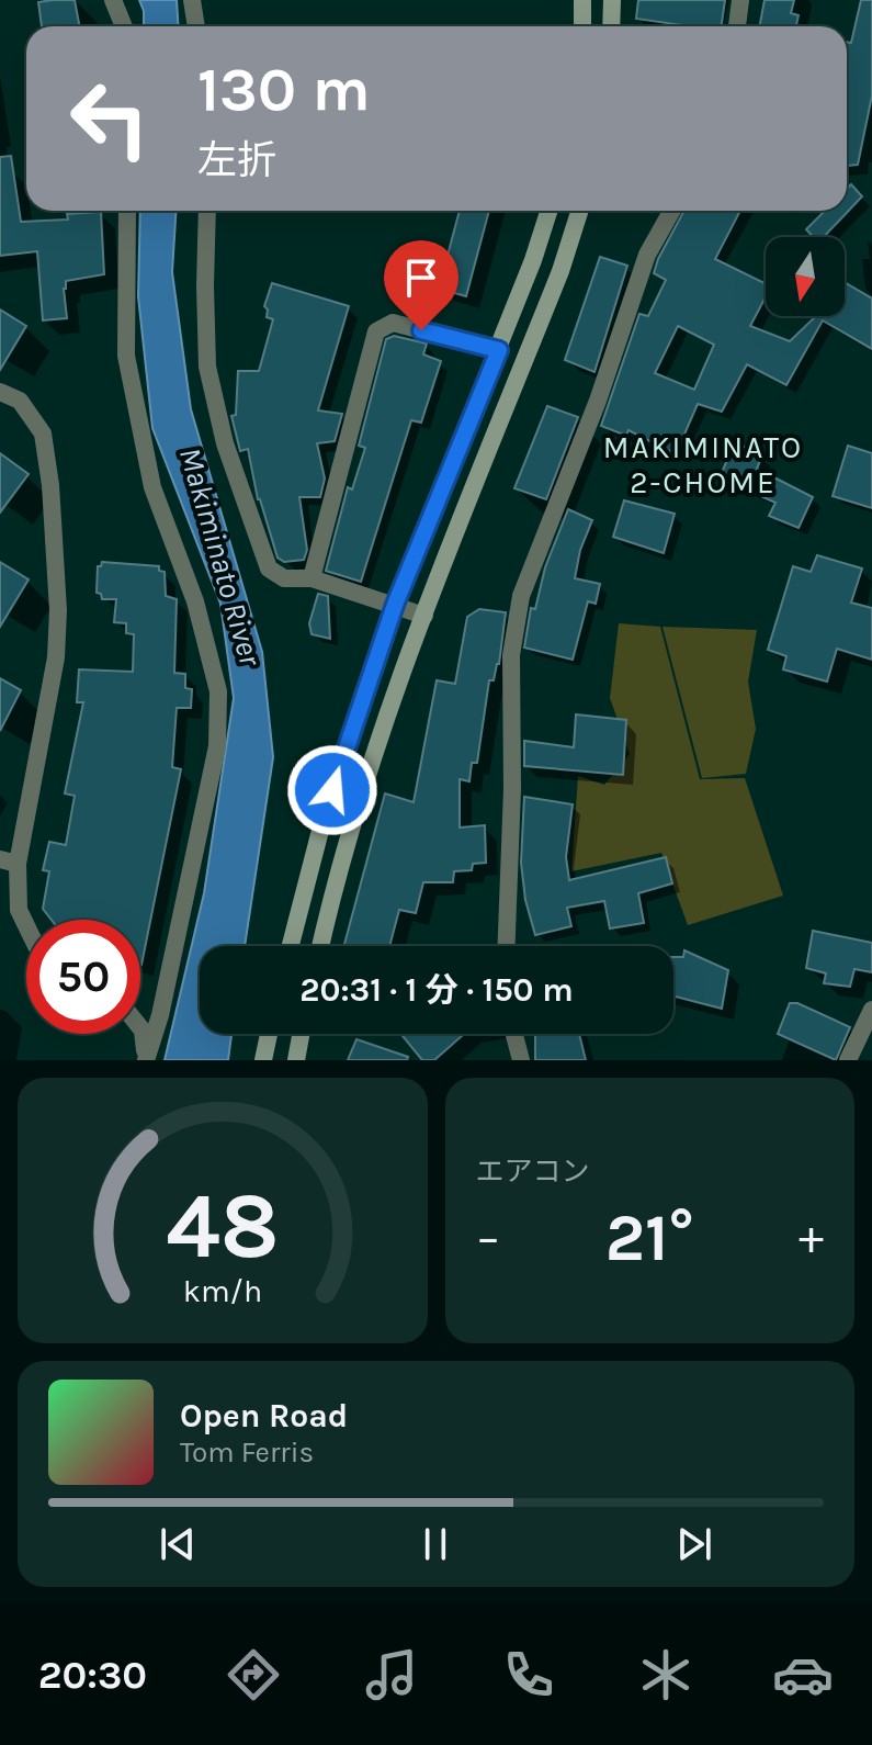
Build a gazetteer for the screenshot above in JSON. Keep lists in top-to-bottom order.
{
  "districts": ["MAKIMINATO 2-CHOME"],
  "water": ["Makiminato River"],
  "north": "bottom",
  "page": {
    "turn": ["130 m", "左折"],
    "limit": "50",
    "trip": "20:31 · 1 分 · 150 m",
    "tile": "エアコン",
    "heat": ["−", "21°", "+"],
    "song": ["Open Road", "Tom Ferris"],
    "tabs": "20:30",
    "gauge": ["48", "km/h"]
  }
}
